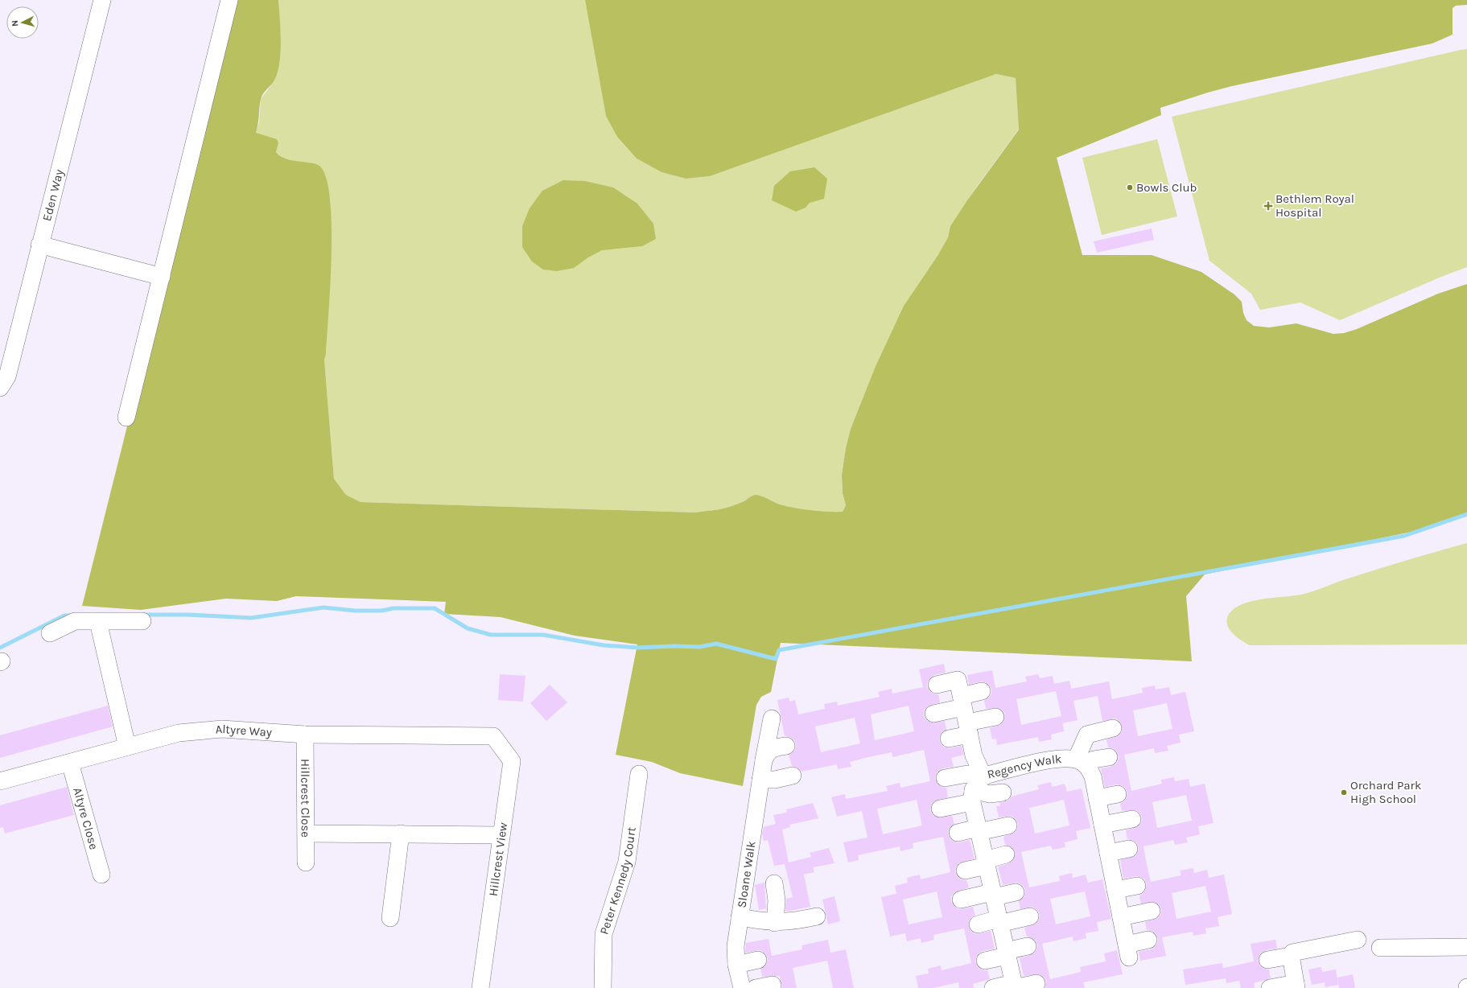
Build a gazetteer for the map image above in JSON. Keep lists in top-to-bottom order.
{
  "streets": {
    "street": [
      "Eden Way",
      "Altyre Way",
      "Regency Walk",
      "Hillcrest Close",
      "Altyre Close",
      "Hillcrest View",
      "Sloane Walk",
      "Peter Kennedy Court"
    ]
  },
  "crossings": [
    ["Altyre Way", "Hillcrest Close"],
    ["Altyre Way", "Altyre Close"],
    ["Altyre Way", "Hillcrest View"]
  ],
  "places": {
    "other": ["Bowls Club", "Orchard Park High School"],
    "health": ["Bethlem Royal Hospital"]
  },
  "north": "left"
}
